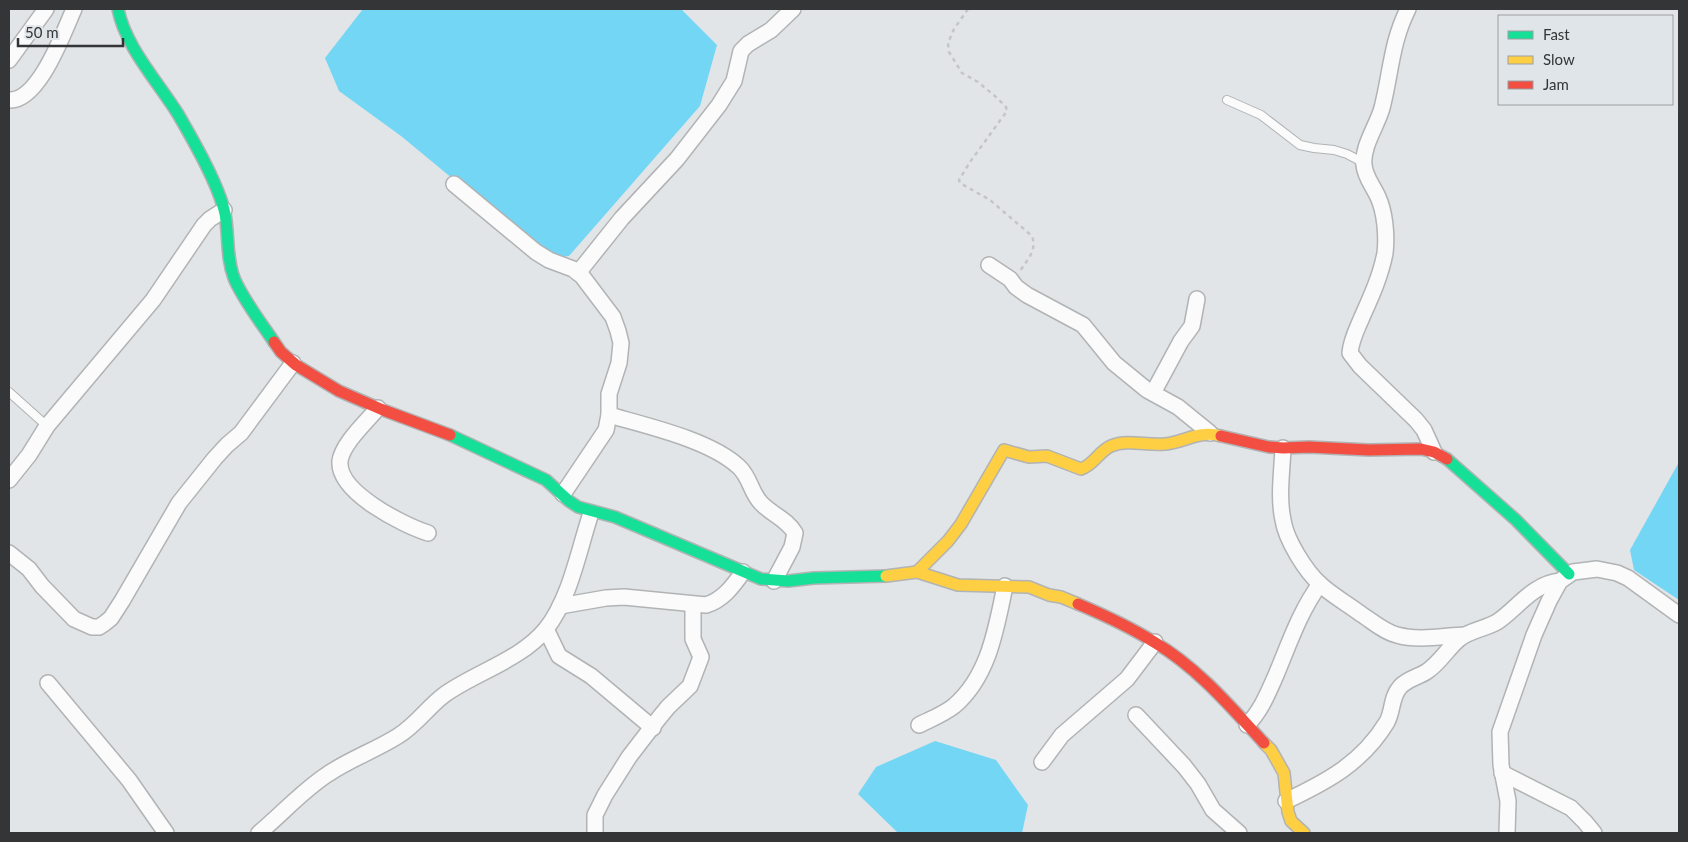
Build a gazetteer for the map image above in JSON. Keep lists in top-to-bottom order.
{
  "legend": ["Fast", "Slow", "Jam"],
  "scale_bar": "50 m"
}
